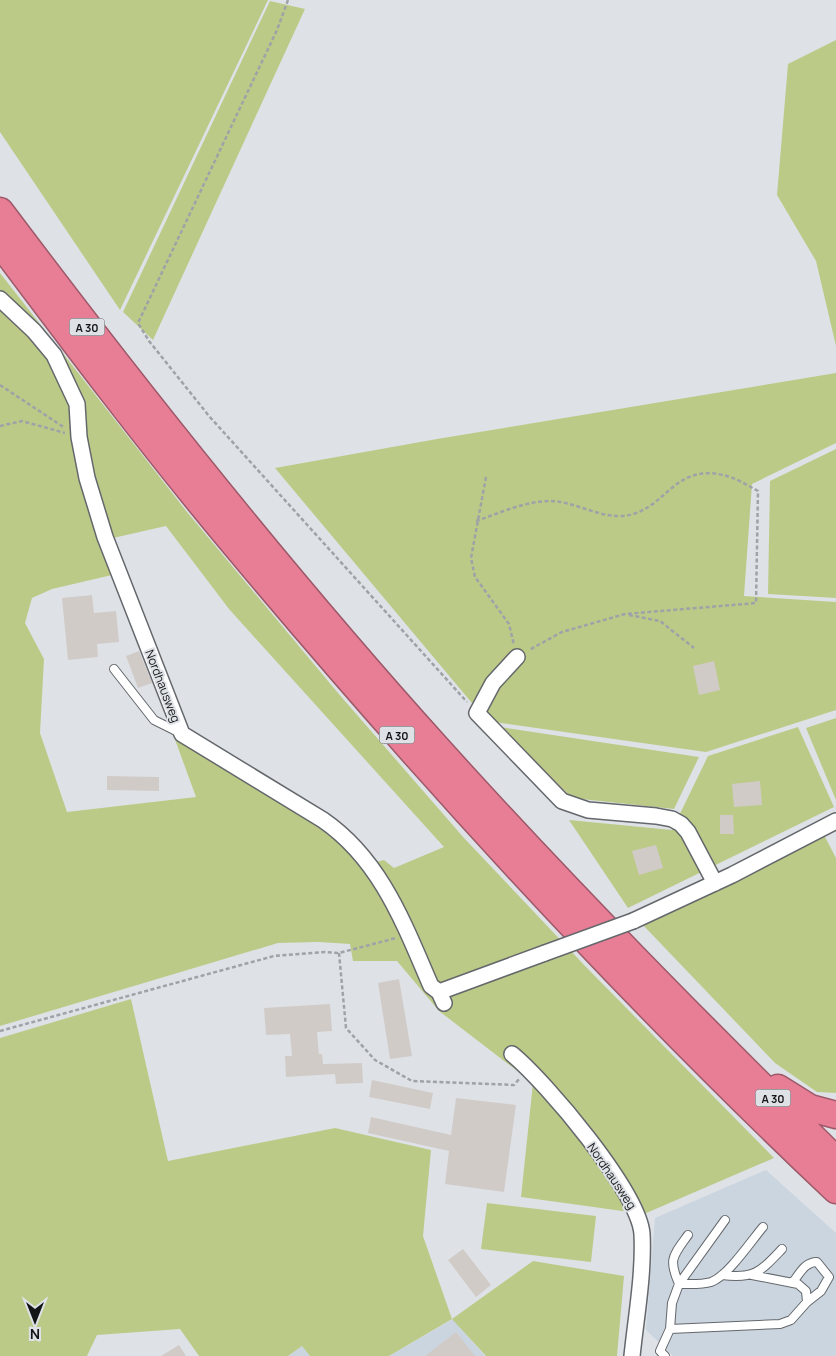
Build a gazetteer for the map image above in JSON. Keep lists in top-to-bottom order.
{
  "streets": {
    "highway": ["A 30"],
    "street": ["Nordhausweg"]
  },
  "north": "bottom"
}
